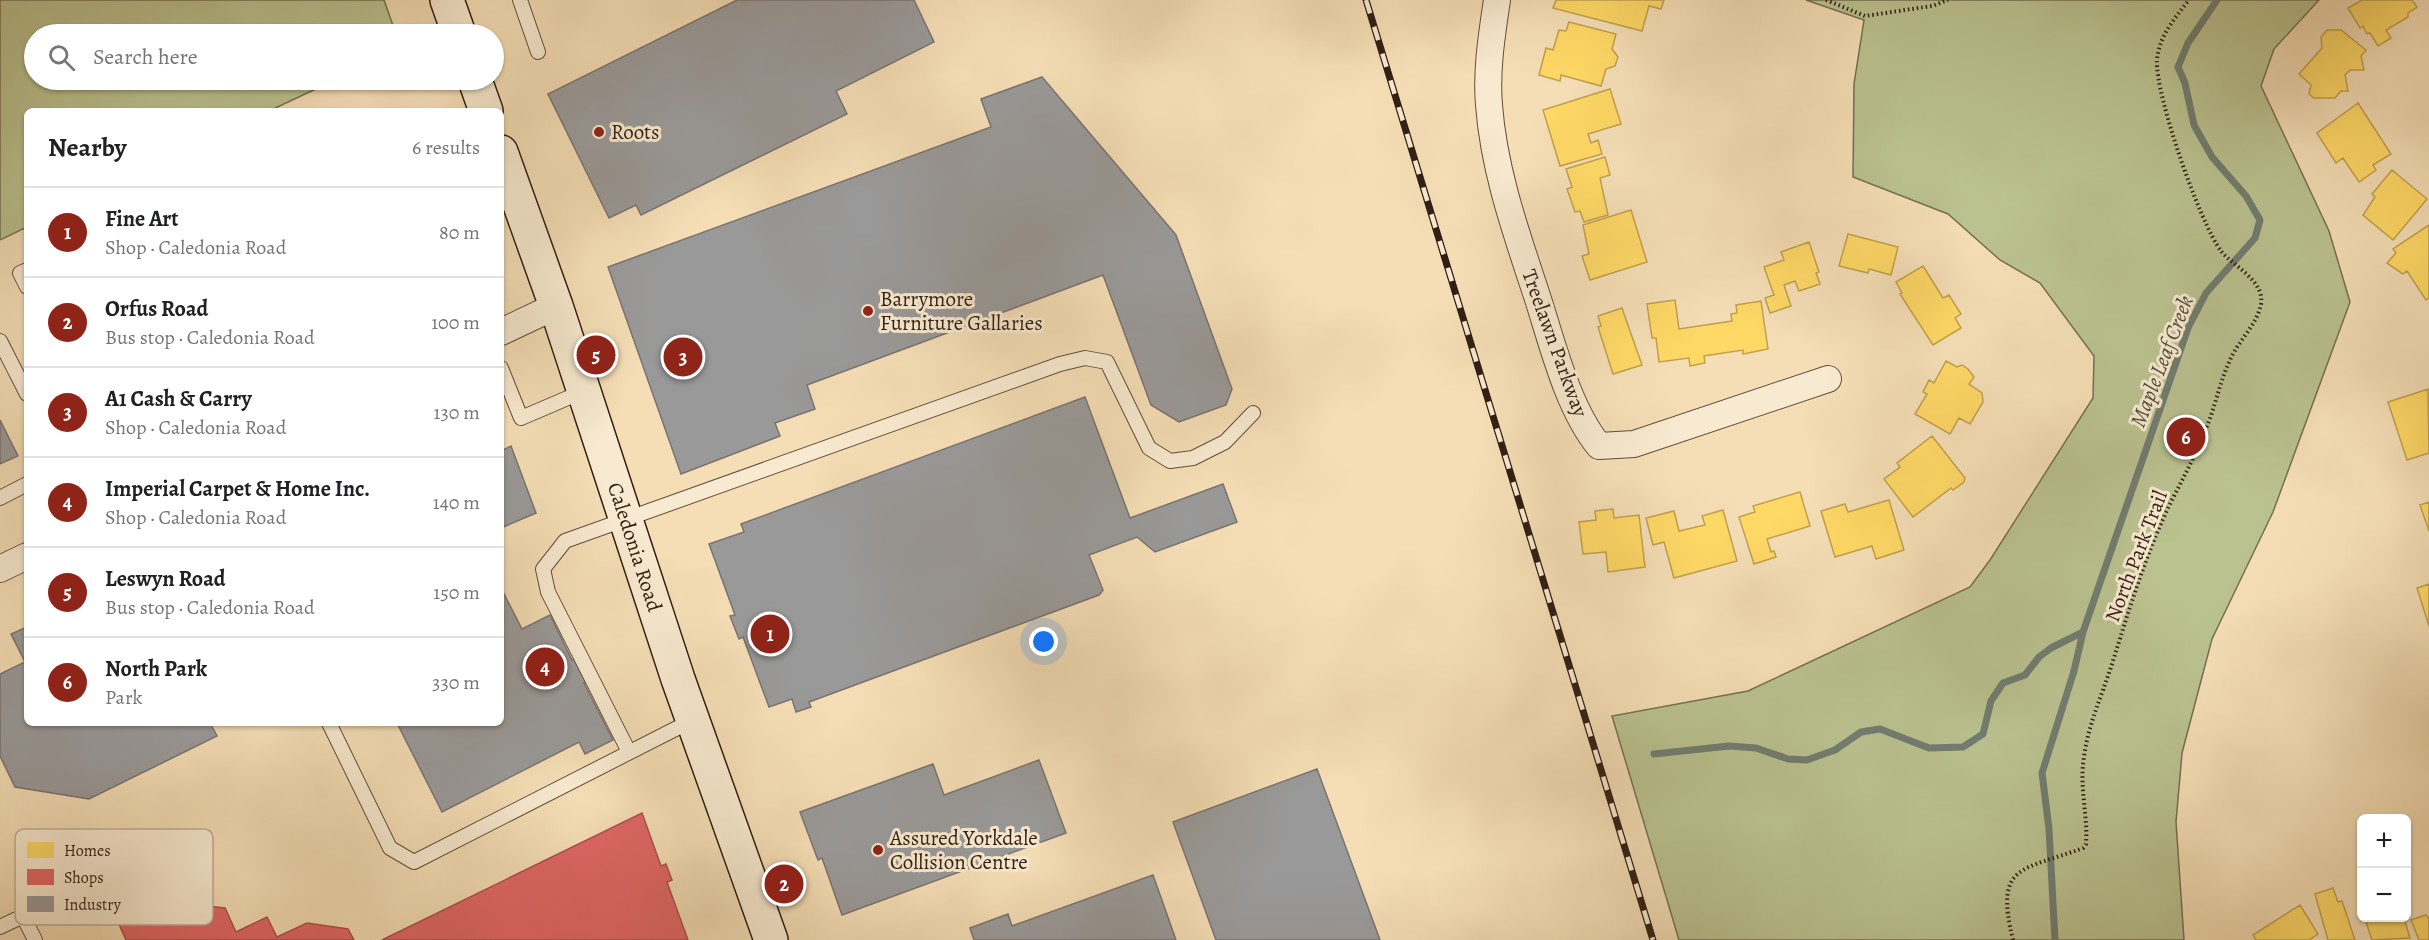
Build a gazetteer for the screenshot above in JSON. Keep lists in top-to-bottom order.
{
  "streets": {
    "street": ["Treelawn Parkway", "Caledonia Road"],
    "path": ["North Park Trail"]
  },
  "water": ["Maple Leaf Creek"],
  "places": ["Roots", "Barrymore Furniture Gallaries", "Assured Yorkdale Collision Centre"],
  "legend": ["Homes", "Shops", "Industry"],
  "page": {
    "search": "Search here",
    "heading": ["Nearby", "6 results"],
    "list": [
      {
        "mark": "1",
        "name": "Fine Art",
        "note": "Shop · Caledonia Road",
        "value": "80 m"
      },
      {
        "mark": "2",
        "name": "Orfus Road",
        "note": "Bus stop · Caledonia Road",
        "value": "100 m"
      },
      {
        "mark": "3",
        "name": "A1 Cash & Carry",
        "note": "Shop · Caledonia Road",
        "value": "130 m"
      },
      {
        "mark": "4",
        "name": "Imperial Carpet & Home Inc.",
        "note": "Shop · Caledonia Road",
        "value": "140 m"
      },
      {
        "mark": "5",
        "name": "Leswyn Road",
        "note": "Bus stop · Caledonia Road",
        "value": "150 m"
      },
      {
        "mark": "6",
        "name": "North Park",
        "note": "Park",
        "value": "330 m"
      }
    ],
    "pins": [
      "5",
      "3",
      "6",
      "1",
      "4",
      "2"
    ],
    "map_buttons": ["+", "−"]
  }
}
